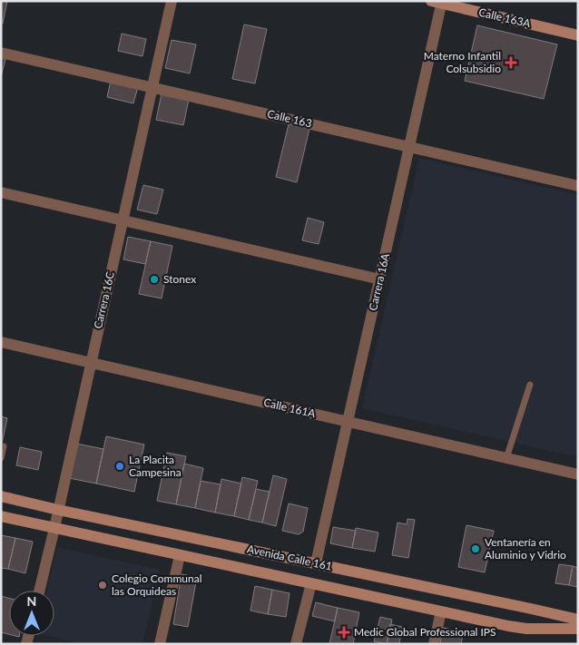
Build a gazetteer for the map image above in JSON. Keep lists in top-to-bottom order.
{
  "streets": {
    "main road": ["Calle 163A", "Avenida Calle 161"],
    "street": [
      "Calle 163",
      "Carrera 16A",
      "Carrera 16C",
      "Calle 161A"
    ]
  },
  "crossings": [
    ["Calle 163A", "Carrera 16A"],
    ["Calle 163", "Carrera 16A"],
    ["Calle 163", "Carrera 16C"],
    ["Carrera 16A", "Calle 161A"],
    ["Carrera 16A", "Avenida Calle 161"],
    ["Carrera 16C", "Calle 161A"],
    ["Carrera 16C", "Avenida Calle 161"]
  ],
  "places": {
    "health": ["Materno Infantil Colsubsidio", "Medic Global Professional IPS"],
    "other": [
      "Stonex",
      "La Placita Campesina",
      "Ventanería en Aluminio y Vidrio",
      "Colegio Communal las Orquideas"
    ]
  },
  "north": "top"
}
